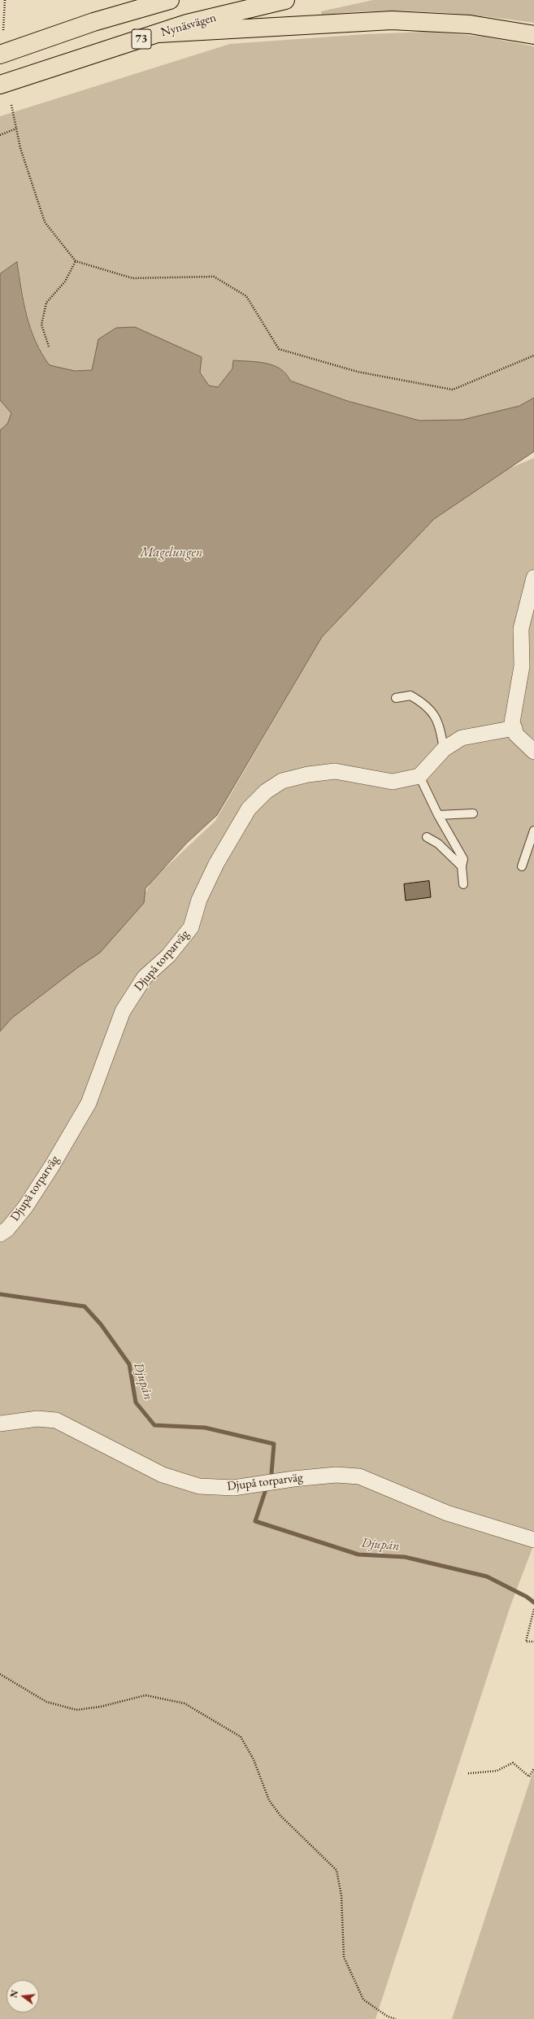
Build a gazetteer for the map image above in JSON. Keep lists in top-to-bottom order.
{
  "streets": {
    "highway": ["Nynäsvägen", "73"],
    "street": ["Djupå torparväg"]
  },
  "water": ["Magelungen", "Djupån"],
  "north": "left"
}
